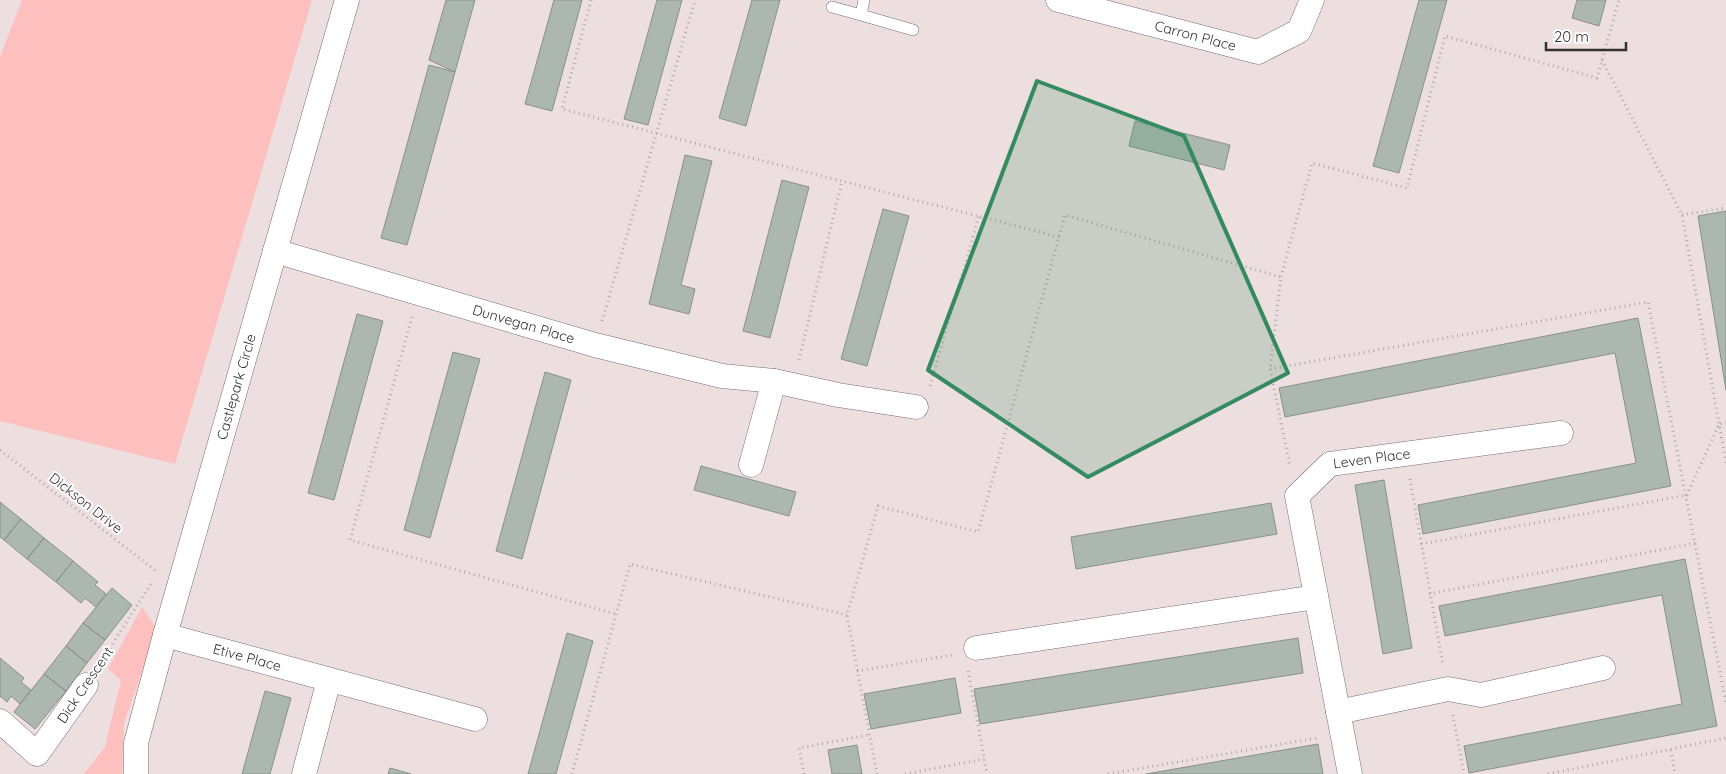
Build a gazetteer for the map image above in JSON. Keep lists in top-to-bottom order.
{
  "streets": {
    "street": [
      "Carron Place",
      "Dunvegan Place",
      "Castlepark Circle",
      "Leven Place",
      "Etive Place",
      "Dick Crescent"
    ],
    "path": ["Dickson Drive"]
  },
  "crossings": [
    ["Dunvegan Place", "Castlepark Circle"],
    ["Castlepark Circle", "Etive Place"]
  ],
  "scale_bar": "20 m"
}
